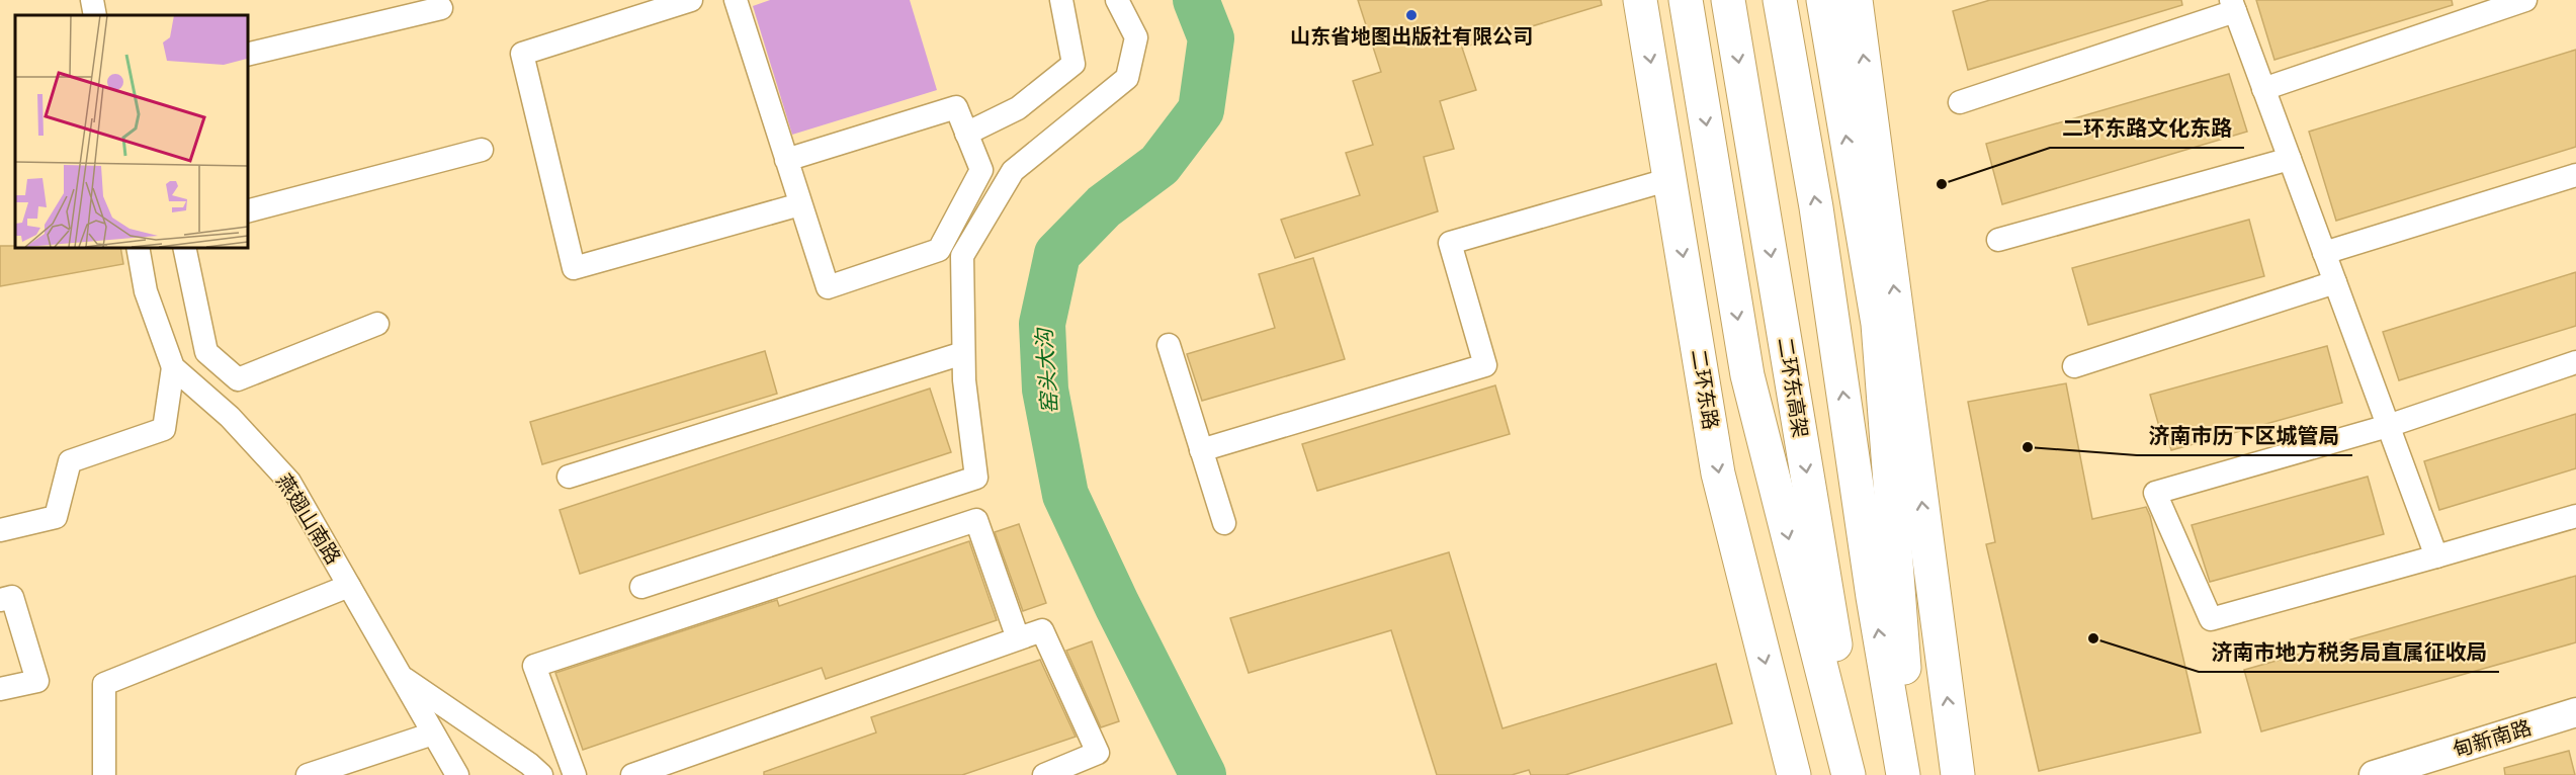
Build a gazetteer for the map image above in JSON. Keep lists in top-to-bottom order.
{
  "streets": {
    "highway": ["二环东高架", "二环东路"],
    "street": ["燕翅山南路", "甸新南路"]
  },
  "water": ["窑头大沟"],
  "places": [
    "山东省地图出版社有限公司",
    "二环东路文化东路",
    "济南市历下区城管局",
    "济南市地方税务局直属征收局"
  ]
}
